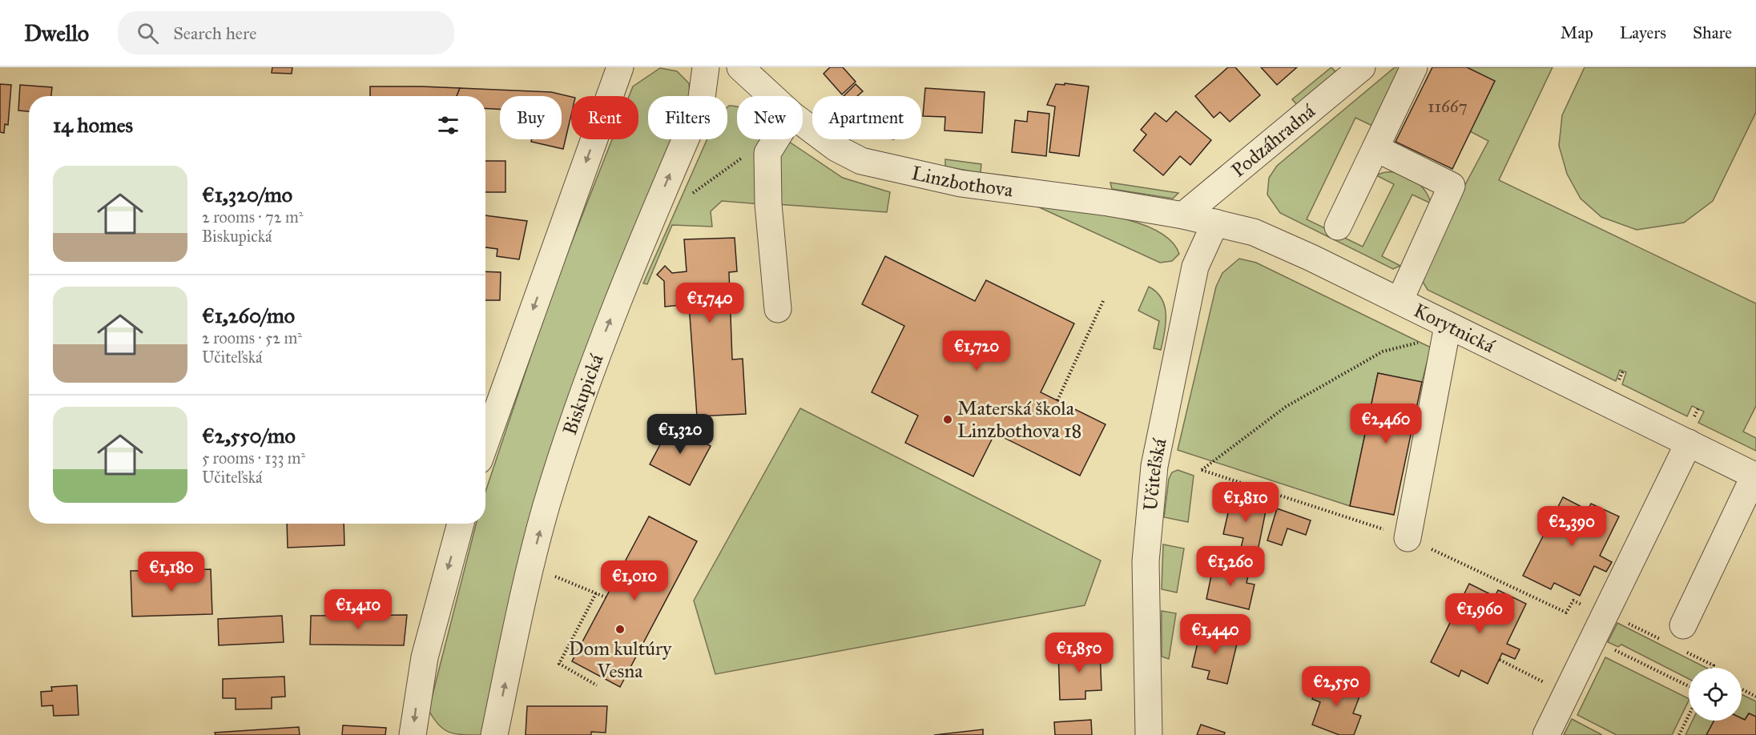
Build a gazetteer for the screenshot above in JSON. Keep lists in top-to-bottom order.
{
  "streets": {
    "street": [
      "Podzáhradná",
      "Linzbothova",
      "Korytnická",
      "Biskupická",
      "Učiteľská"
    ]
  },
  "crossings": [
    ["Podzáhradná", "Linzbothova"],
    ["Linzbothova", "Korytnická"],
    ["Linzbothova", "Učiteľská"],
    ["Korytnická", "Učiteľská"]
  ],
  "places": ["Materská škola Linzbothova 18", "Dom kultúry Vesna"],
  "house_numbers": ["11667"],
  "page": {
    "header": "Dwello",
    "search": "Search here",
    "nav": ["Map", "Layers", "Share"],
    "chip": [
      "Buy",
      "Rent",
      "Filters",
      "New",
      "Apartment"
    ],
    "heading": "14 homes",
    "list": [
      {
        "name": "€1,320/mo",
        "note": "2 rooms · 72 m² · Biskupická"
      },
      {
        "name": "€1,260/mo",
        "note": "2 rooms · 52 m² · Učiteľská"
      },
      {
        "name": "€2,550/mo",
        "note": "5 rooms · 133 m² · Učiteľská"
      }
    ],
    "price": [
      "€1,740",
      "€1,720",
      "€2,460",
      "€1,320",
      "€1,810",
      "€2,390",
      "€1,260",
      "€1,180",
      "€1,010",
      "€1,410",
      "€1,960",
      "€1,440",
      "€1,850",
      "€2,550"
    ]
  }
}
